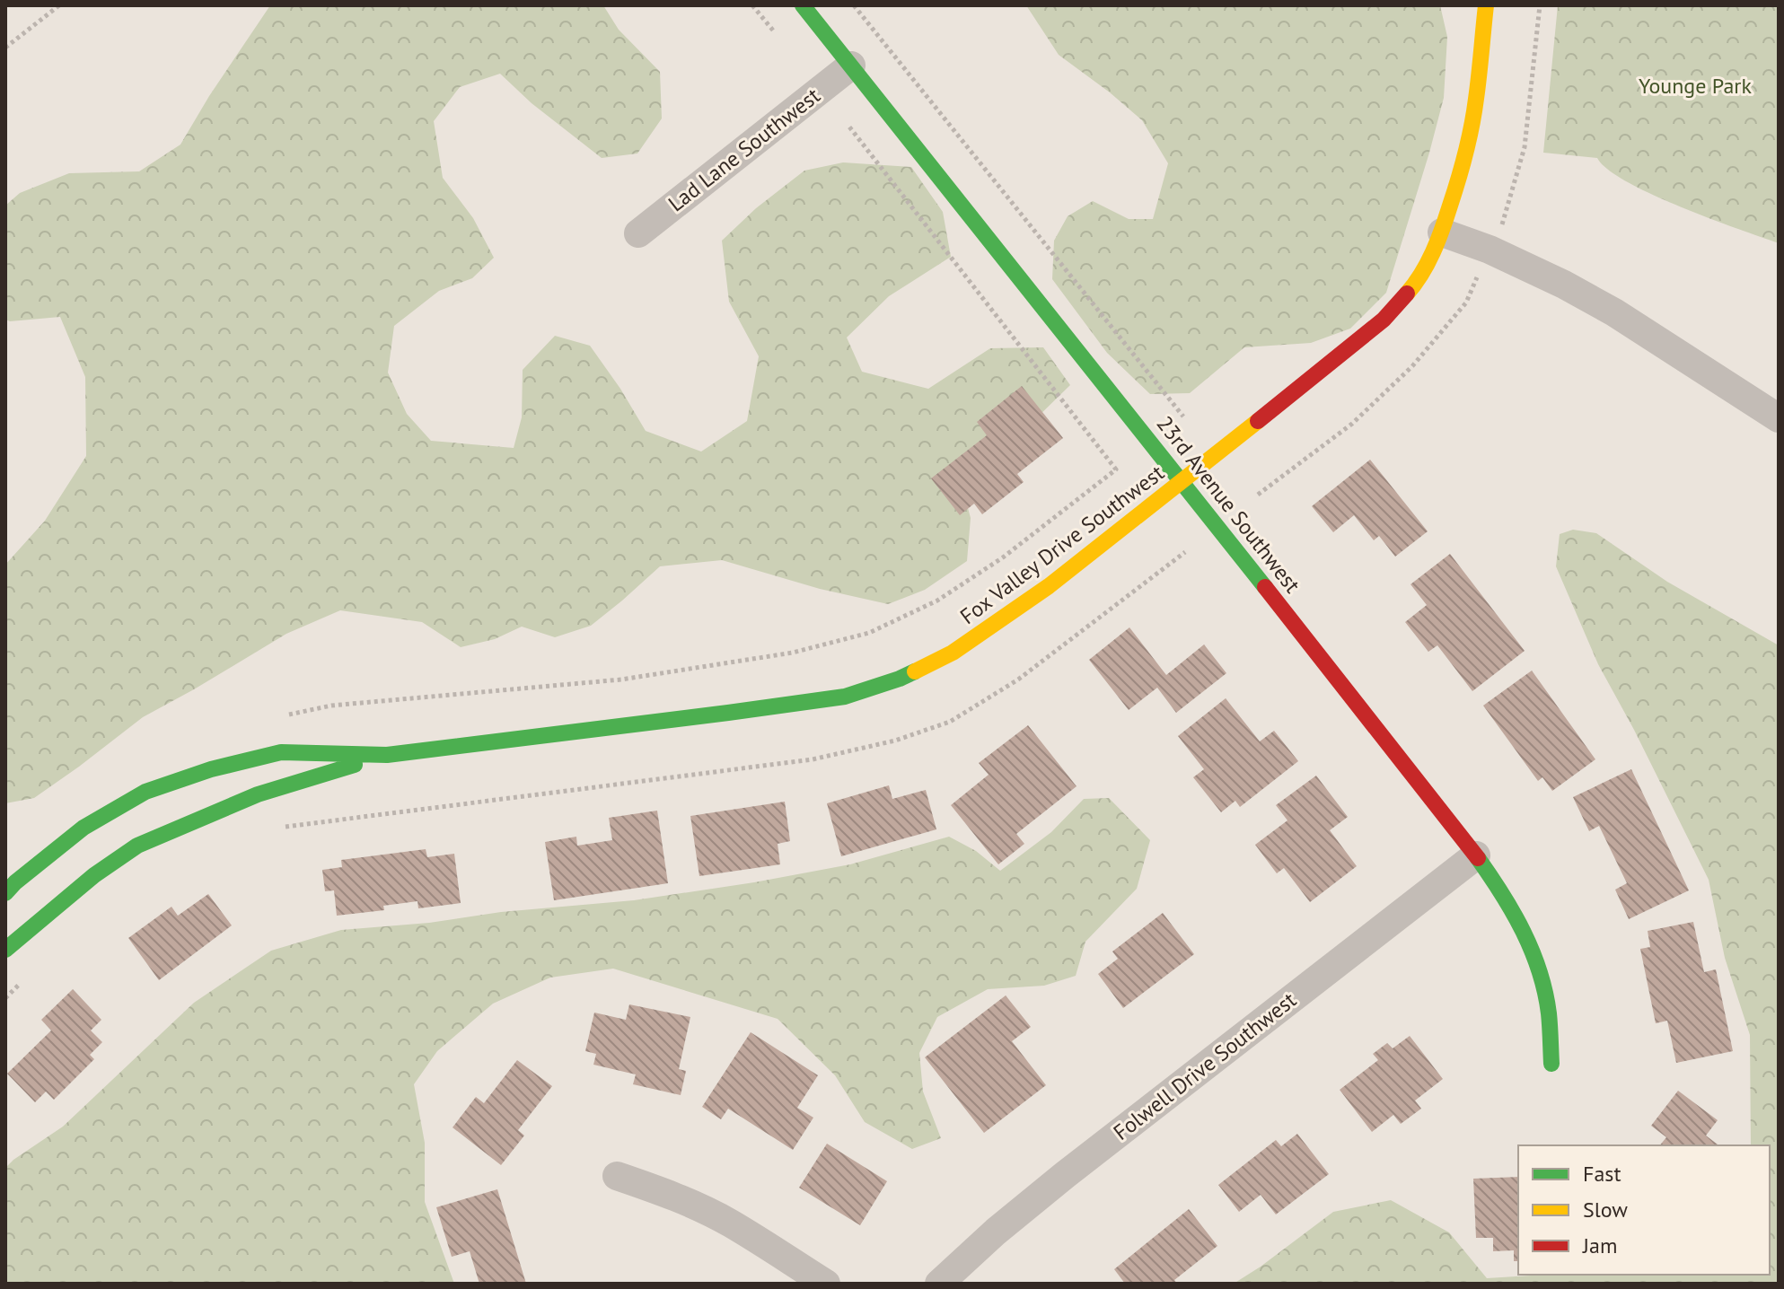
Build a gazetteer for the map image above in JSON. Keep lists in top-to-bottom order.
{
  "streets": {
    "street": [
      "Lad Lane Southwest",
      "23rd Avenue Southwest",
      "Fox Valley Drive Southwest",
      "Folwell Drive Southwest"
    ]
  },
  "crossings": [
    ["Lad Lane Southwest", "23rd Avenue Southwest"],
    ["23rd Avenue Southwest", "Fox Valley Drive Southwest"],
    ["23rd Avenue Southwest", "Folwell Drive Southwest"]
  ],
  "parks": ["Younge Park"],
  "legend": ["Fast", "Slow", "Jam"]
}
